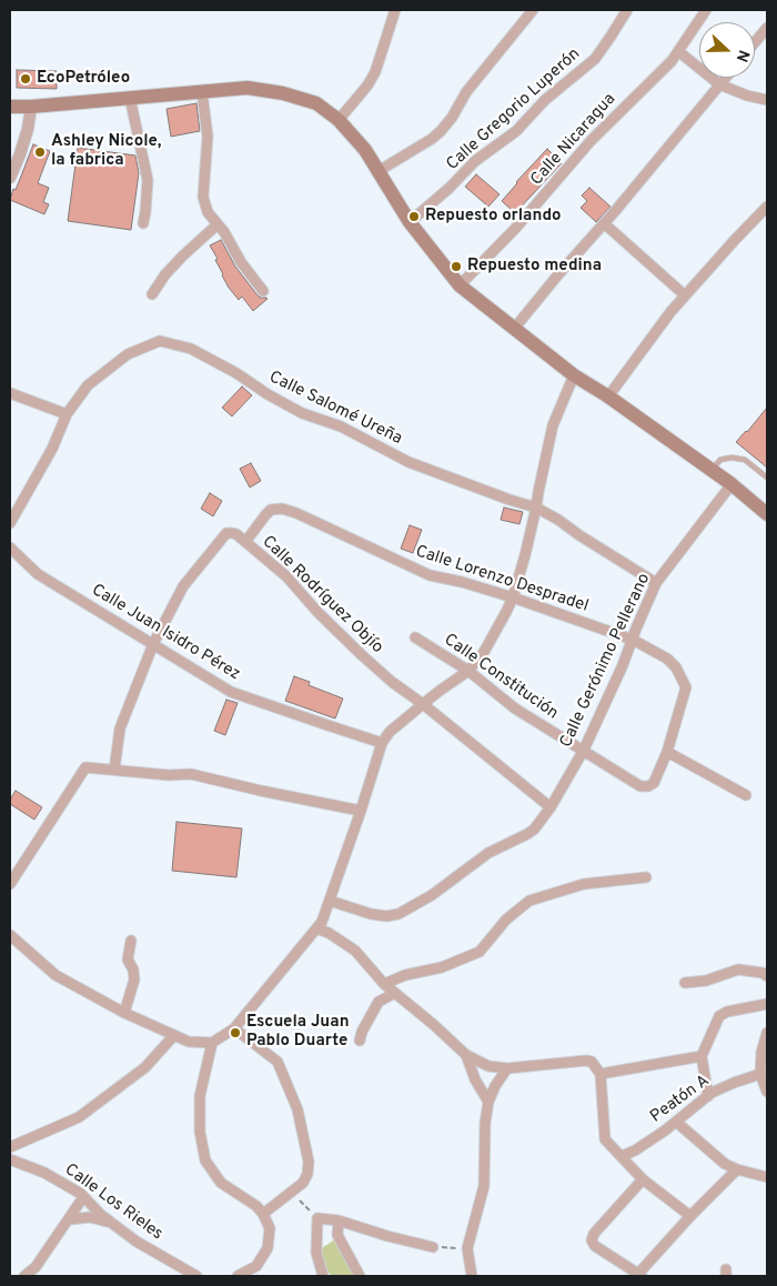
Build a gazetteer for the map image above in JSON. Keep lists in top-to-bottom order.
{
  "streets": {
    "street": [
      "Calle Gregorio Luperón",
      "Calle Nicaragua",
      "Calle Salomé Ureña",
      "Calle Lorenzo Despradel",
      "Calle Rodríguez Objío",
      "Calle Juan Isidro Pérez",
      "Calle Gerónimo Pellerano",
      "Calle Constitución",
      "Peatón A",
      "Calle Los Rieles"
    ]
  },
  "crossings": [
    ["Calle Salomé Ureña", "Calle Gerónimo Pellerano"],
    ["Calle Lorenzo Despradel", "Calle Rodríguez Objío"],
    ["Calle Lorenzo Despradel", "Calle Gerónimo Pellerano"],
    ["Calle Lorenzo Despradel", "Calle Constitución"],
    ["Calle Rodríguez Objío", "Calle Juan Isidro Pérez"],
    ["Calle Rodríguez Objío", "Calle Gerónimo Pellerano"],
    ["Calle Gerónimo Pellerano", "Calle Constitución"]
  ],
  "places": [
    "EcoPetróleo",
    "Ashley Nicole, la fabrica",
    "Repuesto orlando",
    "Repuesto medina",
    "Escuela Juan Pablo Duarte"
  ],
  "north": "right"
}
